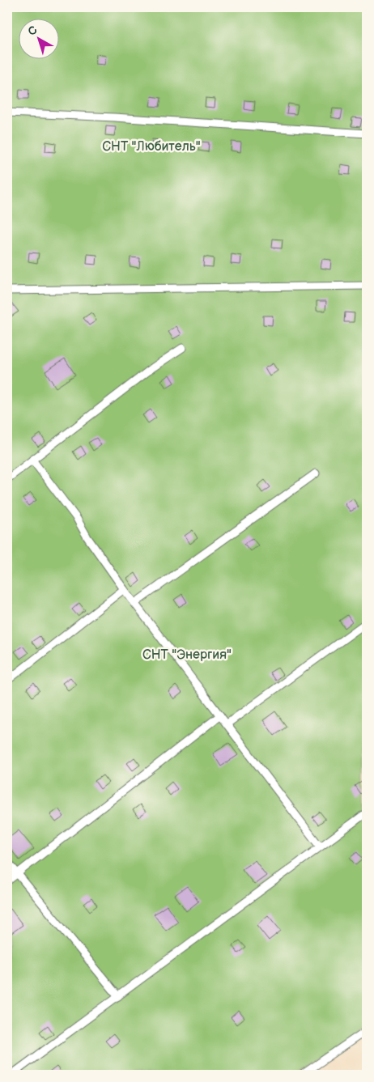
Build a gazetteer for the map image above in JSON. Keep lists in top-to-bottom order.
{
  "parks": ["СНТ \"Любитель\"", "СНТ \"Энергия\""],
  "north": "top left"
}
